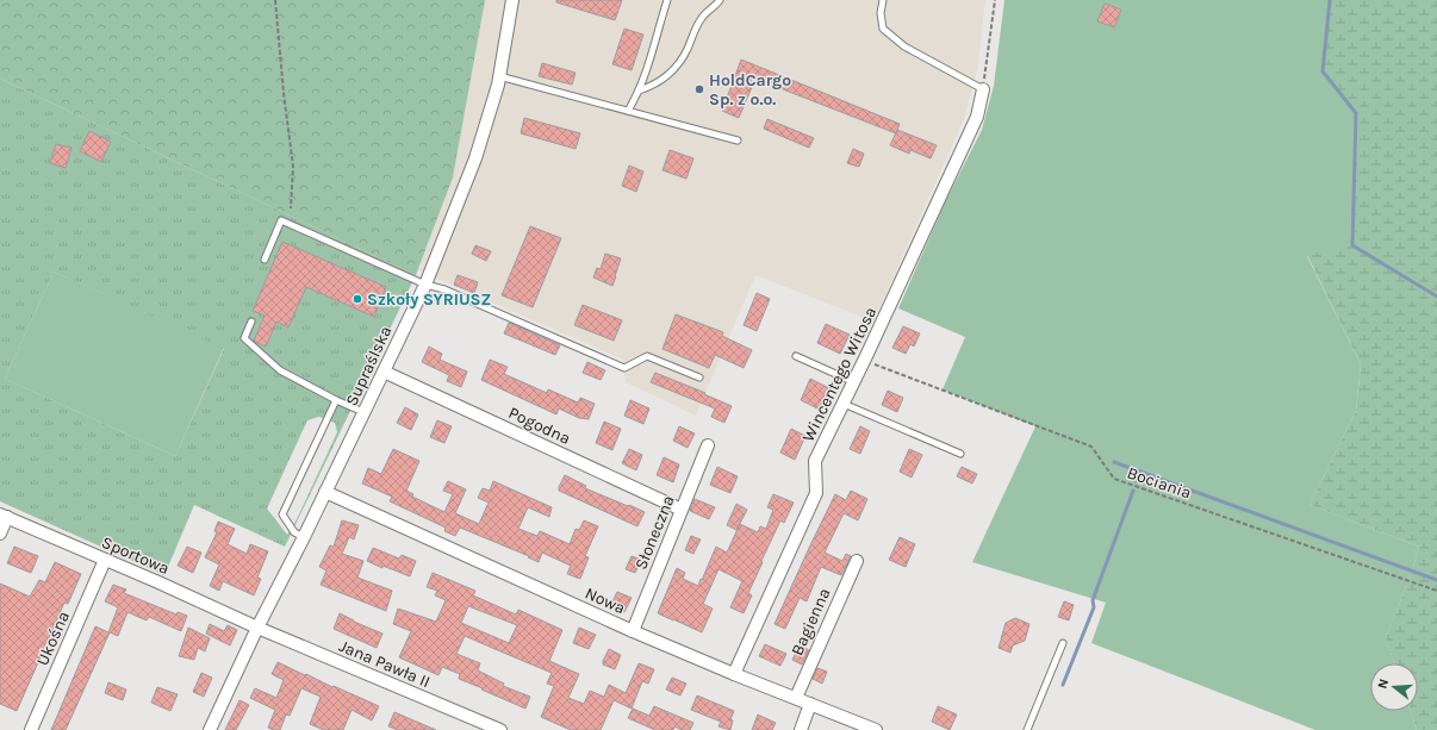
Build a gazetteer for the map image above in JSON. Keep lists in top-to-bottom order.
{
  "streets": {
    "street": [
      "Supraślska",
      "Wincentego Witosa",
      "Pogodna",
      "Słoneczna",
      "Sportowa",
      "Nowa",
      "Bagienna",
      "Ukośna",
      "Jana Pawła II"
    ],
    "path": ["Bociania"]
  },
  "crossings": [
    ["Supraślska", "Pogodna"],
    ["Supraślska", "Sportowa"],
    ["Supraślska", "Nowa"],
    ["Supraślska", "Jana Pawła II"],
    ["Wincentego Witosa", "Bociania"],
    ["Wincentego Witosa", "Nowa"],
    ["Pogodna", "Słoneczna"],
    ["Słoneczna", "Nowa"],
    ["Sportowa", "Ukośna"],
    ["Sportowa", "Jana Pawła II"],
    ["Nowa", "Bagienna"]
  ],
  "places": ["HoldCargo Sp. z o.o.", "Szkoły SYRIUSZ"],
  "north": "left"
}
